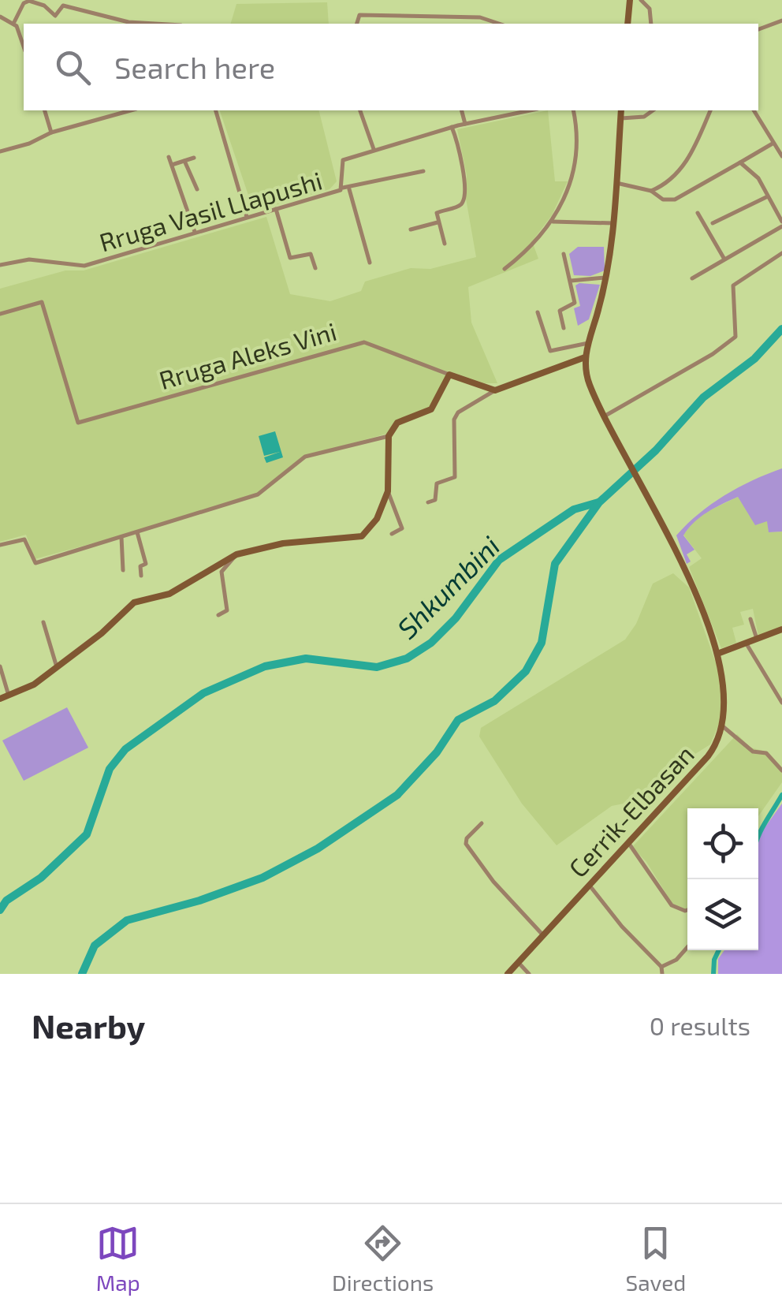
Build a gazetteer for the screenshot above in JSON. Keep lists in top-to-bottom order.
{
  "streets": {
    "main road": ["Rruga Aleks Vini", "Cerrik-Elbasan"],
    "street": ["Rruga Vasil Llapushi"]
  },
  "water": ["Shkumbini"],
  "page": {
    "search": "Search here",
    "heading": ["Nearby", "0 results"],
    "nav": ["Map", "Directions", "Saved"]
  }
}
